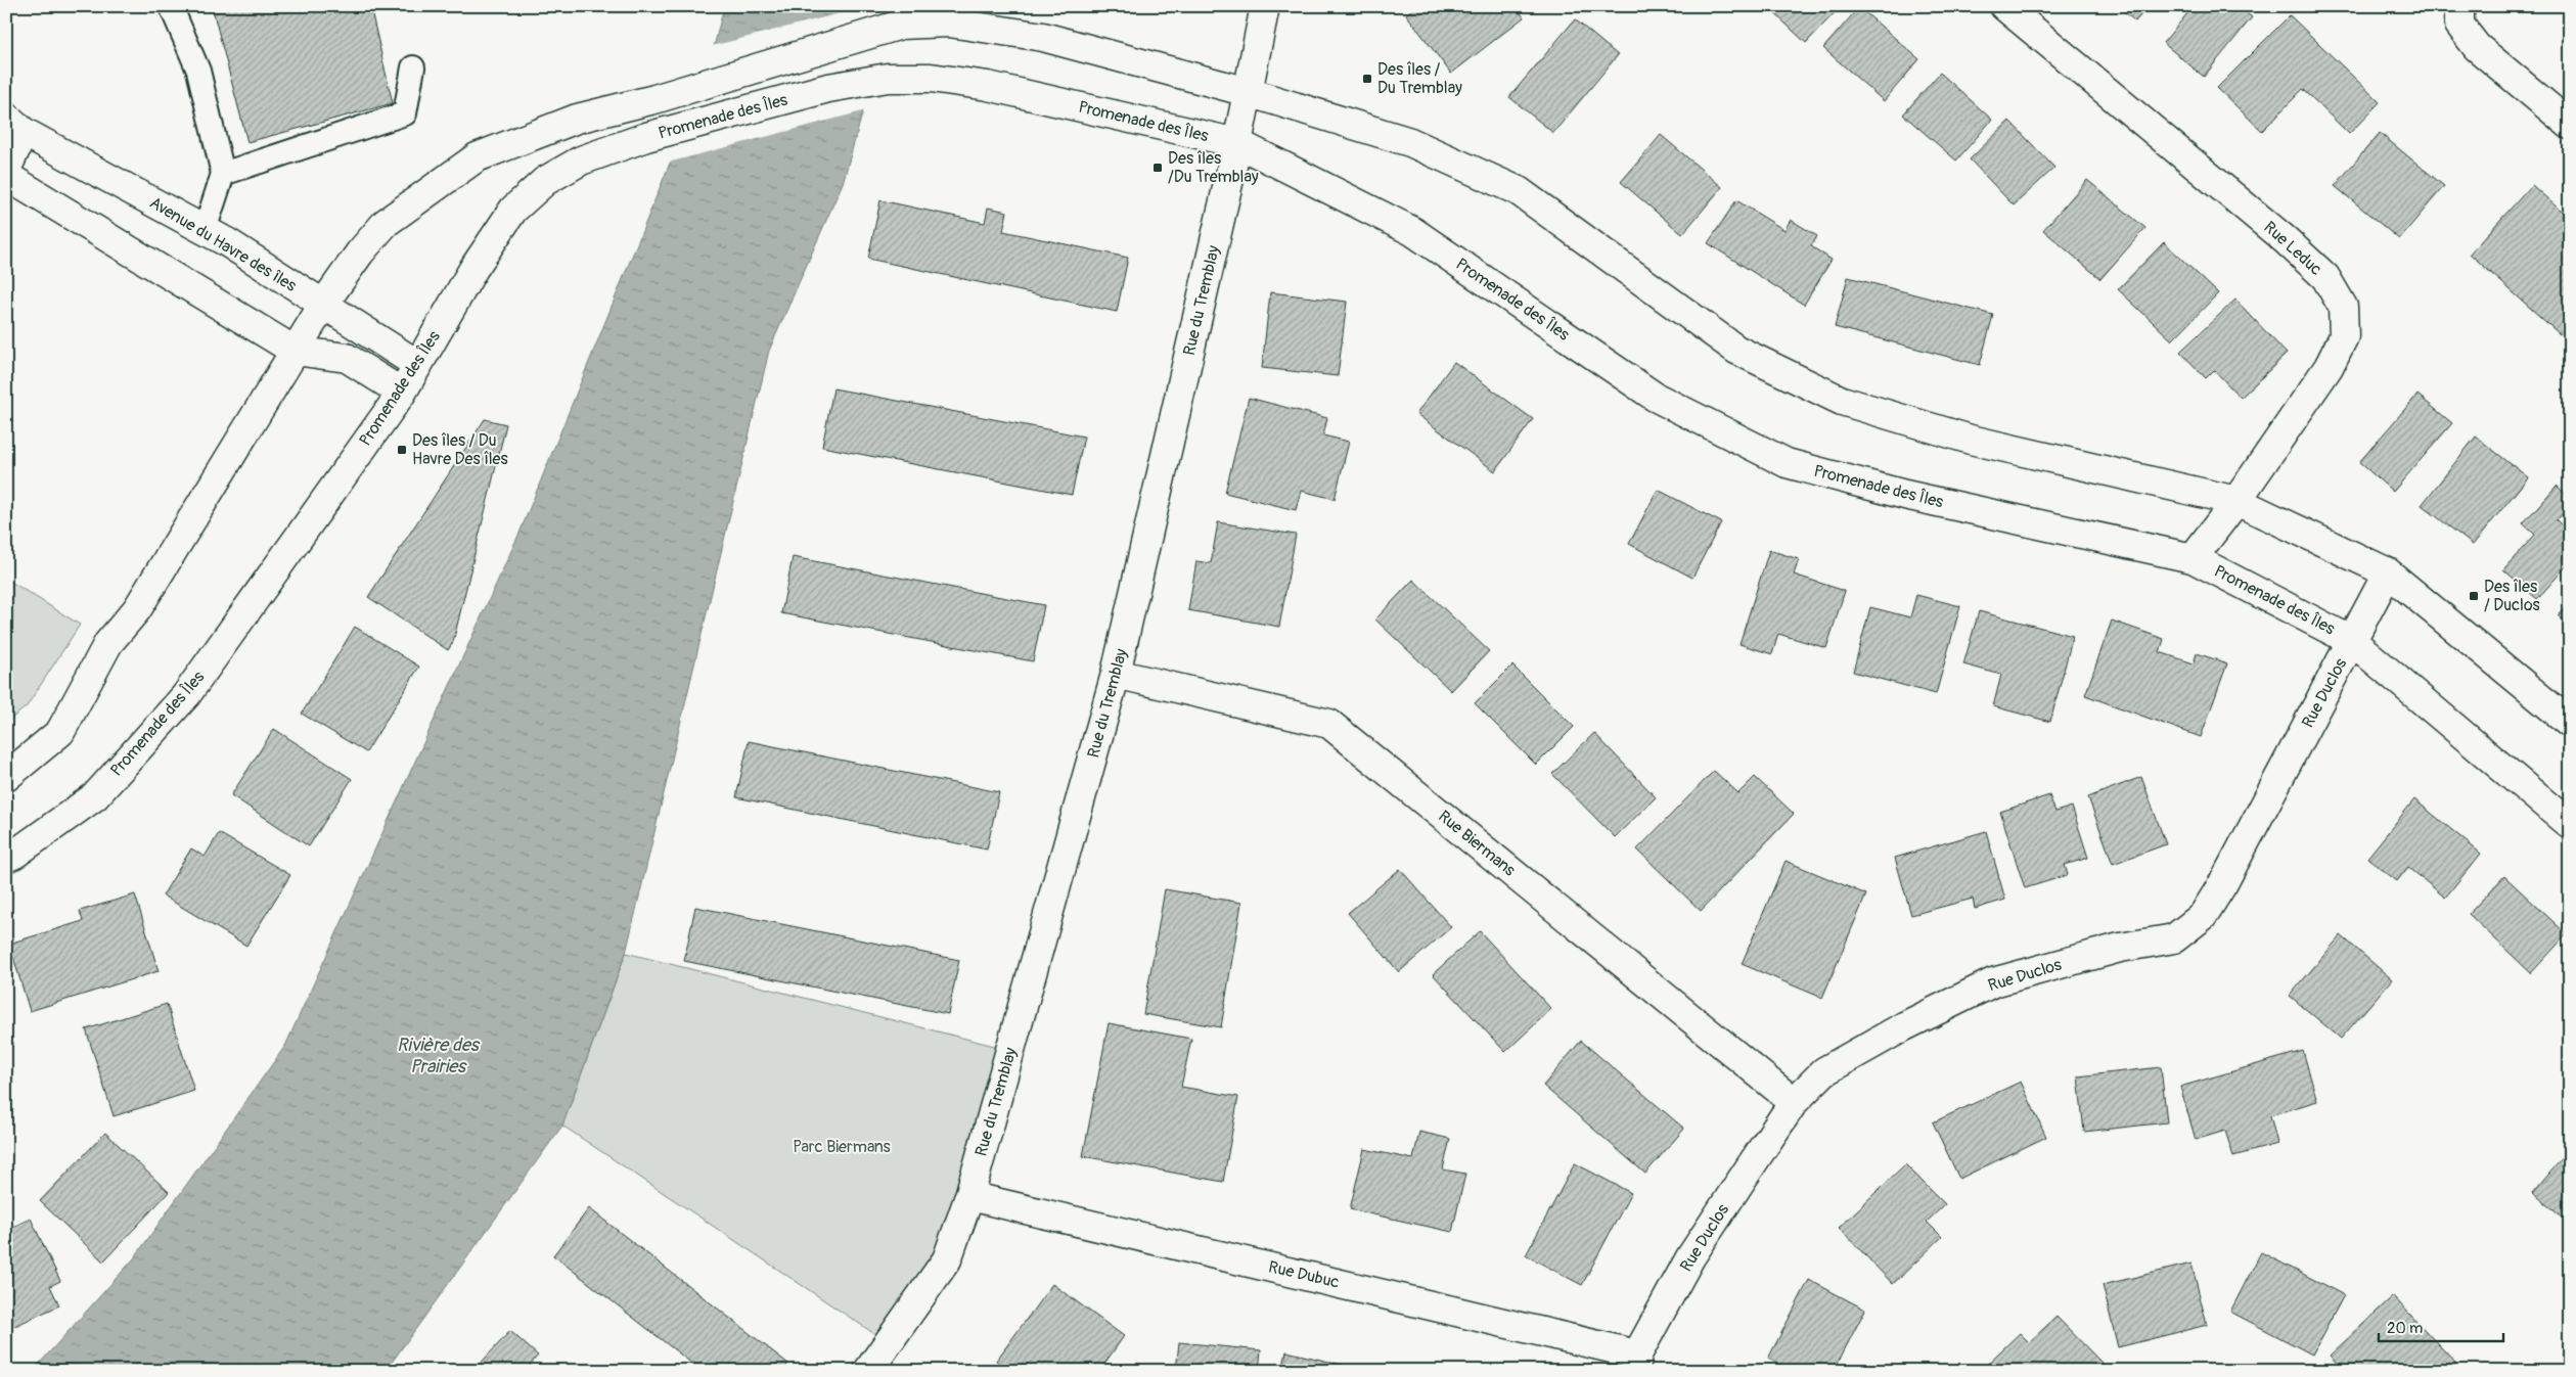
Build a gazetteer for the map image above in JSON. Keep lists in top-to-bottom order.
{
  "streets": {
    "street": [
      "Promenade des Îles",
      "Avenue du Havre des îles",
      "Rue Leduc",
      "Rue du Tremblay",
      "Rue Duclos",
      "Rue Biermans",
      "Rue Dubuc"
    ]
  },
  "crossings": [
    ["Promenade des Îles", "Avenue du Havre des îles"],
    ["Promenade des Îles", "Rue Leduc"],
    ["Promenade des Îles", "Rue du Tremblay"],
    ["Promenade des Îles", "Rue Duclos"],
    ["Rue du Tremblay", "Rue Biermans"],
    ["Rue du Tremblay", "Rue Dubuc"],
    ["Rue Duclos", "Rue Biermans"],
    ["Rue Duclos", "Rue Dubuc"]
  ],
  "water": ["Rivière des Prairies"],
  "parks": ["Parc Biermans"],
  "places": {
    "transit": [
      "Des îles / Du Tremblay",
      "Des îles /Du Tremblay",
      "Des îles / Du Havre Des îles",
      "Des îles / Duclos"
    ]
  },
  "scale_bar": "20 m"
}
